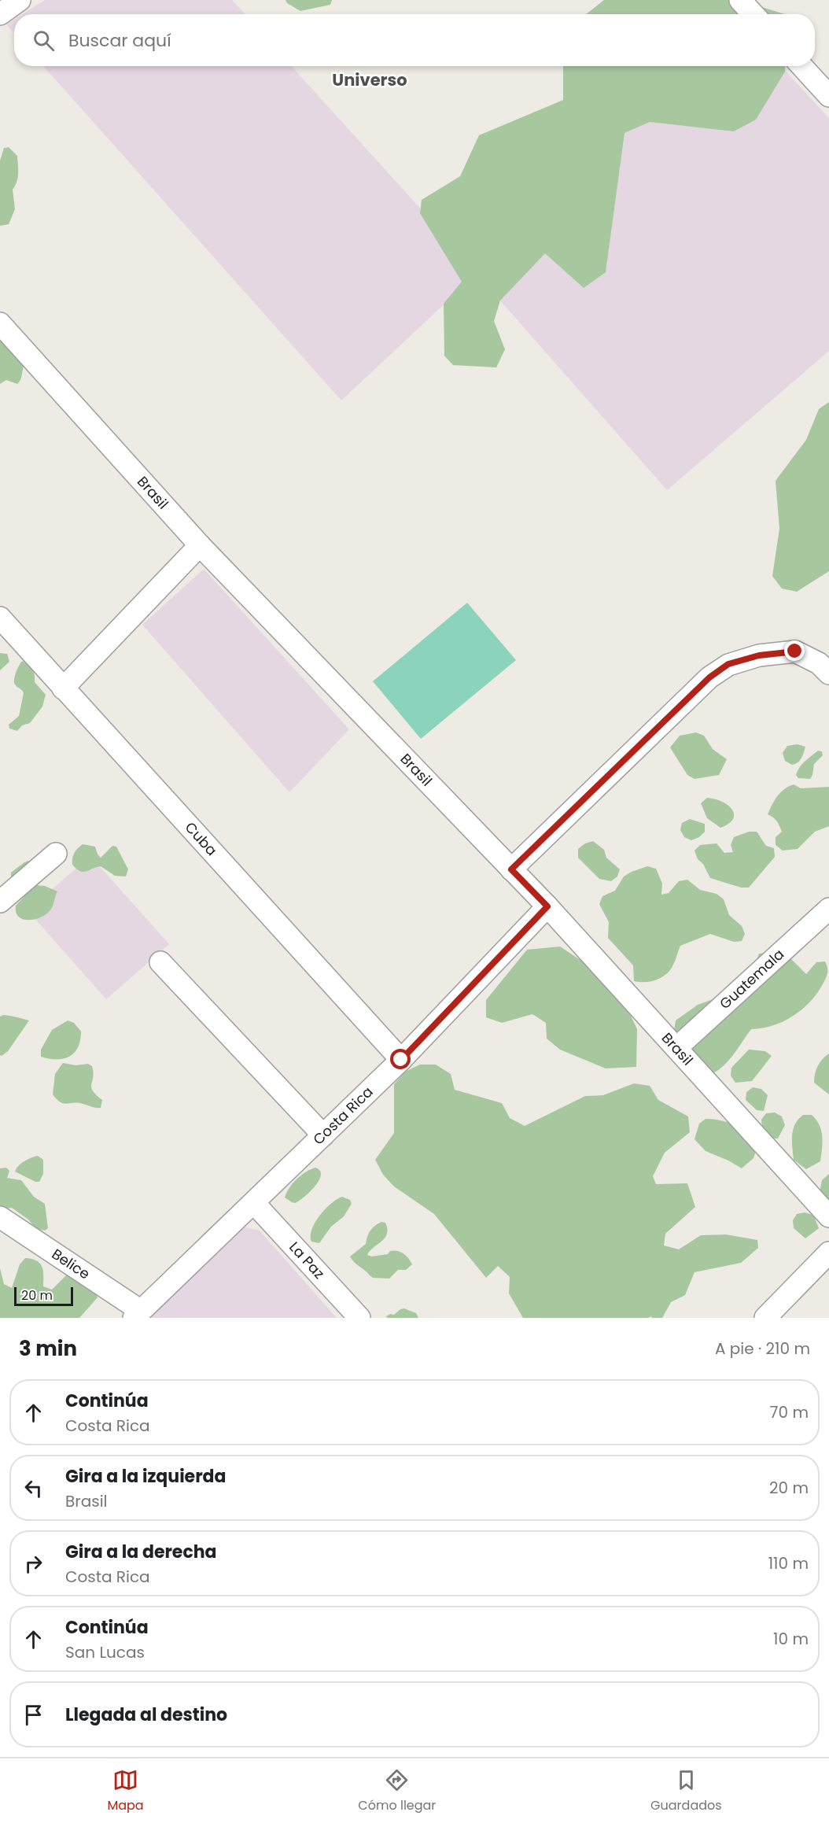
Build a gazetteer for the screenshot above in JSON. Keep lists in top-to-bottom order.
{
  "streets": {
    "street": [
      "Brasil",
      "Cuba",
      "Guatemala",
      "Costa Rica",
      "La Paz",
      "Belice"
    ]
  },
  "crossings": [
    ["Brasil", "Guatemala"],
    ["Brasil", "Costa Rica"],
    ["Cuba", "Costa Rica"],
    ["Costa Rica", "La Paz"],
    ["Costa Rica", "Belice"]
  ],
  "districts": ["Universo"],
  "scale_bar": "20 m",
  "page": {
    "search": "Buscar aquí",
    "scale": "20 m",
    "heading": ["3 min", "A pie · 210 m"],
    "list": [
      ["Continúa", "Costa Rica", "70 m"],
      ["Gira a la izquierda", "Brasil", "20 m"],
      ["Gira a la derecha", "Costa Rica", "110 m"],
      ["Continúa", "San Lucas", "10 m"],
      "Llegada al destino"
    ],
    "nav": ["Mapa", "Cómo llegar", "Guardados"]
  }
}
